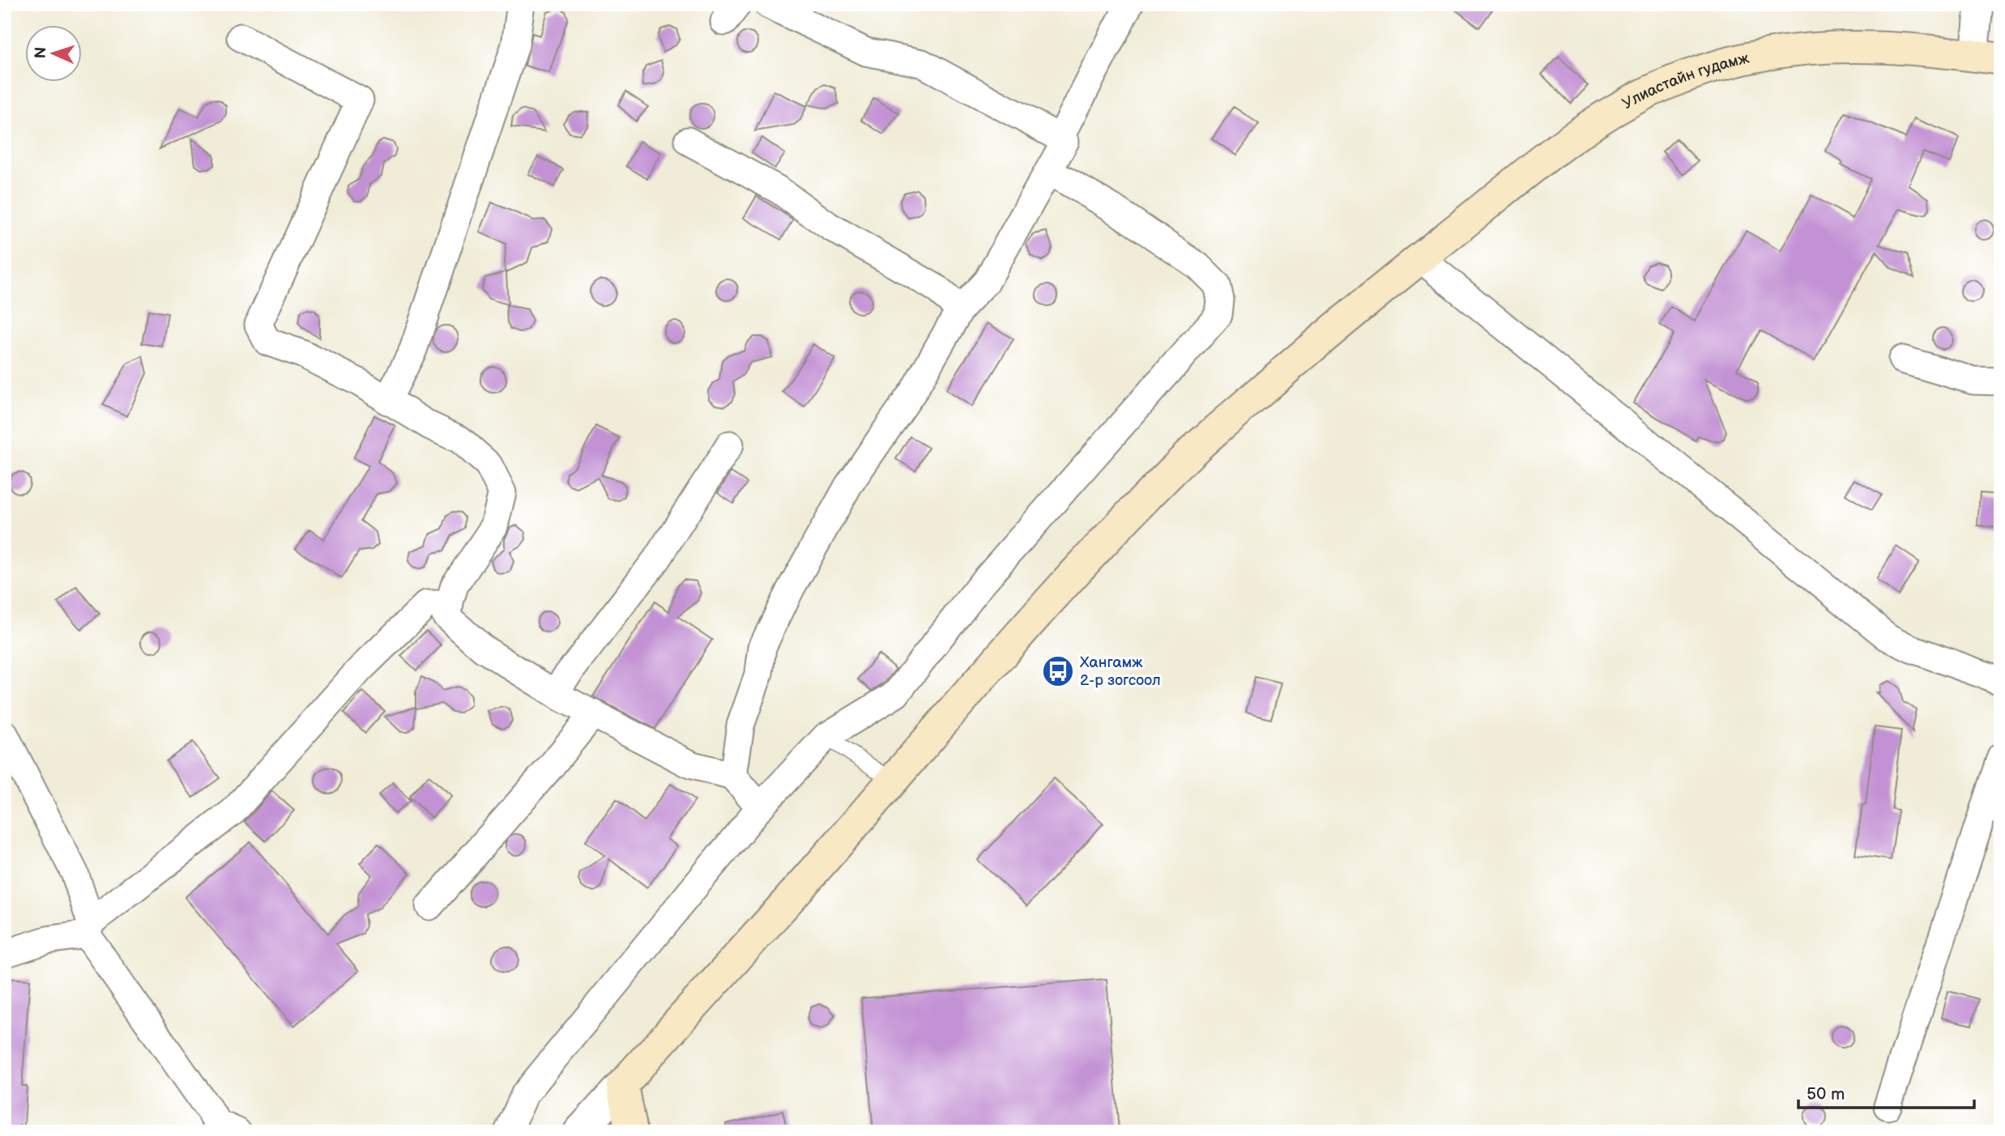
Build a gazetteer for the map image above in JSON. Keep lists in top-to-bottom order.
{
  "streets": {
    "main road": ["Улиастайн гудамж"]
  },
  "places": {
    "bus stop": ["Хангамж 2-р зогсоол"]
  },
  "scale_bar": "50 m",
  "north": "left"
}
